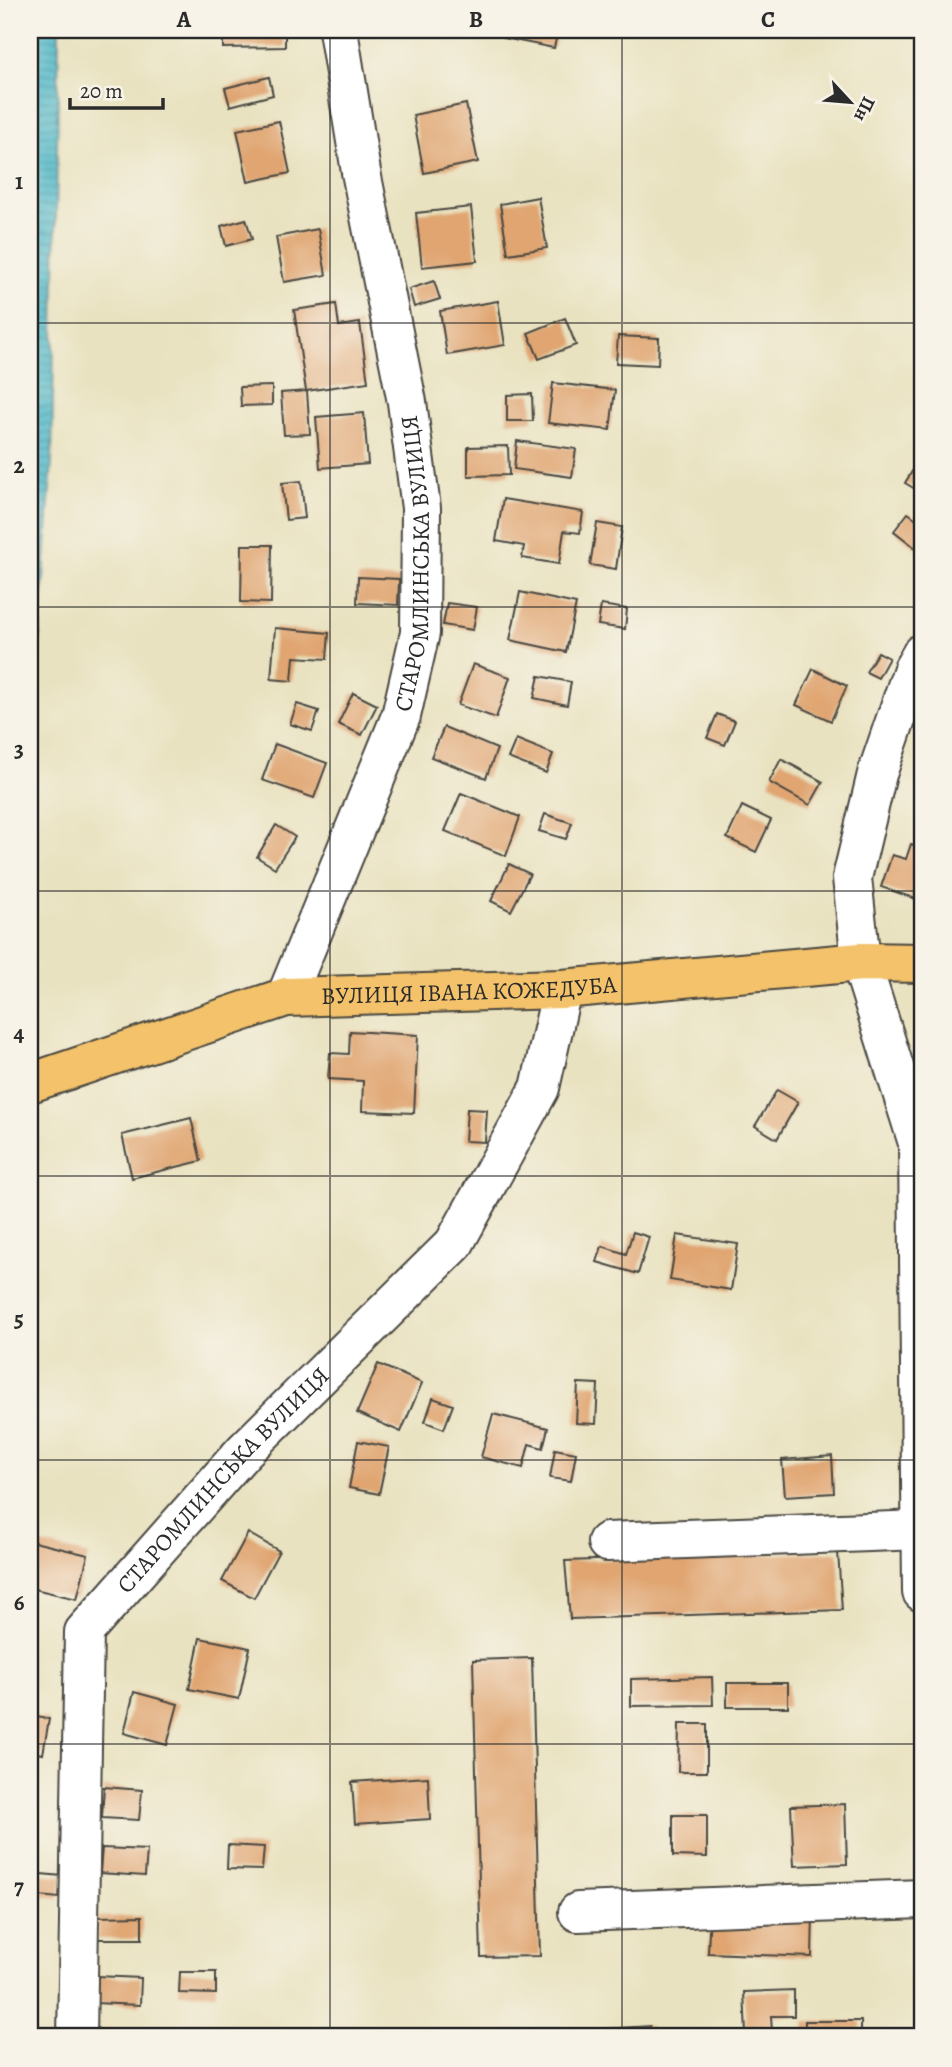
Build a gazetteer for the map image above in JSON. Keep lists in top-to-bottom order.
{
  "streets": {
    "main road": ["ВУЛИЦЯ ІВАНА КОЖЕДУБА"],
    "street": ["СТАРОМЛИНСЬКА ВУЛИЦЯ"]
  },
  "crossings": [
    ["СТАРОМЛИНСЬКА ВУЛИЦЯ", "ВУЛИЦЯ ІВАНА КОЖЕДУБА"]
  ],
  "scale_bar": "20 m",
  "north": "bottom right",
  "grid": {
    "columns": ["A", "B", "C"],
    "rows": [
      "1",
      "2",
      "3",
      "4",
      "5",
      "6",
      "7"
    ]
  }
}
